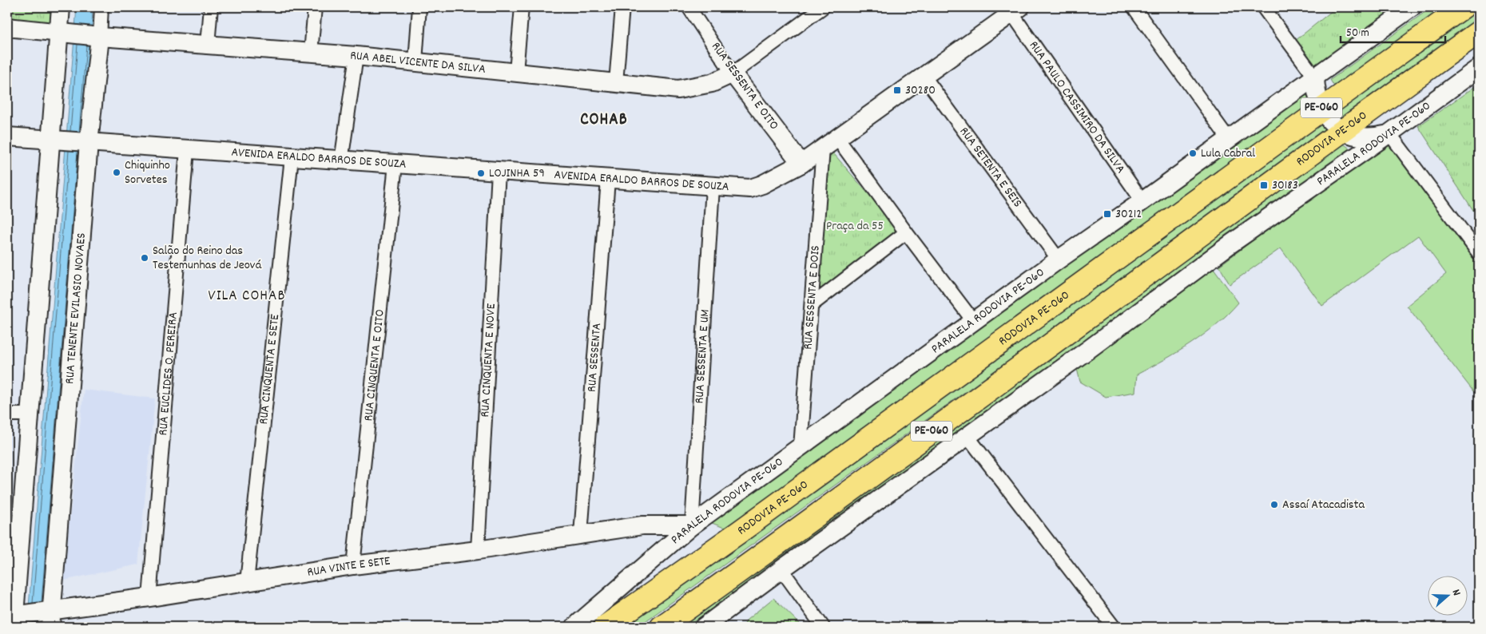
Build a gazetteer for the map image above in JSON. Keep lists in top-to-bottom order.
{
  "streets": {
    "highway": ["PE-060", "RODOVIA PE-060"],
    "street": [
      "RUA ABEL VICENTE DA SILVA",
      "RUA SESSENTA E OITO",
      "RUA PAULO CASSIMIRO DA SILVA",
      "PARALELA RODOVIA PE-060",
      "AVENIDA ERALDO BARROS DE SOUZA",
      "RUA SETENTA E SEIS",
      "RUA SESSENTA E DOIS",
      "RUA TENENTE EVILASIO NOVAES",
      "RUA SESSENTA E UM",
      "RUA SESSENTA",
      "RUA CINQUENTA E NOVE",
      "RUA CINQUENTA E OITO",
      "RUA CINQUENTA E SETE",
      "RUA EUCLIDES O. PEREIRA",
      "RUA VINTE E SETE"
    ]
  },
  "crossings": [
    ["RUA ABEL VICENTE DA SILVA", "RUA SESSENTA E OITO"],
    ["RUA ABEL VICENTE DA SILVA", "RUA TENENTE EVILASIO NOVAES"],
    ["RUA SESSENTA E OITO", "AVENIDA ERALDO BARROS DE SOUZA"],
    ["RUA PAULO CASSIMIRO DA SILVA", "PARALELA RODOVIA PE-060"],
    ["RUA PAULO CASSIMIRO DA SILVA", "AVENIDA ERALDO BARROS DE SOUZA"],
    ["PARALELA RODOVIA PE-060", "RUA SETENTA E SEIS"],
    ["PARALELA RODOVIA PE-060", "RUA SESSENTA E DOIS"],
    ["PARALELA RODOVIA PE-060", "RUA SESSENTA E UM"],
    ["PARALELA RODOVIA PE-060", "RUA VINTE E SETE"],
    ["AVENIDA ERALDO BARROS DE SOUZA", "RUA SETENTA E SEIS"],
    ["AVENIDA ERALDO BARROS DE SOUZA", "RUA SESSENTA E DOIS"],
    ["AVENIDA ERALDO BARROS DE SOUZA", "RUA TENENTE EVILASIO NOVAES"],
    ["AVENIDA ERALDO BARROS DE SOUZA", "RUA SESSENTA E UM"],
    ["AVENIDA ERALDO BARROS DE SOUZA", "RUA SESSENTA"],
    ["AVENIDA ERALDO BARROS DE SOUZA", "RUA CINQUENTA E NOVE"],
    ["AVENIDA ERALDO BARROS DE SOUZA", "RUA CINQUENTA E OITO"],
    ["AVENIDA ERALDO BARROS DE SOUZA", "RUA CINQUENTA E SETE"],
    ["AVENIDA ERALDO BARROS DE SOUZA", "RUA EUCLIDES O. PEREIRA"],
    ["RUA TENENTE EVILASIO NOVAES", "RUA VINTE E SETE"],
    ["RUA SESSENTA E UM", "RUA VINTE E SETE"],
    ["RUA SESSENTA", "RUA VINTE E SETE"],
    ["RUA CINQUENTA E NOVE", "RUA VINTE E SETE"],
    ["RUA CINQUENTA E OITO", "RUA VINTE E SETE"],
    ["RUA CINQUENTA E SETE", "RUA VINTE E SETE"],
    ["RUA EUCLIDES O. PEREIRA", "RUA VINTE E SETE"]
  ],
  "districts": ["COHAB", "VILA COHAB"],
  "parks": ["Praça da 55"],
  "places": {
    "transit": ["30280", "30183", "30212"],
    "other": [
      "Lula Cabral",
      "Chiquinho Sorvetes",
      "LOJINHA 59",
      "Salão do Reino das Testemunhas de Jeová",
      "Assaí Atacadista"
    ]
  },
  "scale_bar": "50 m",
  "north": "right"
}
